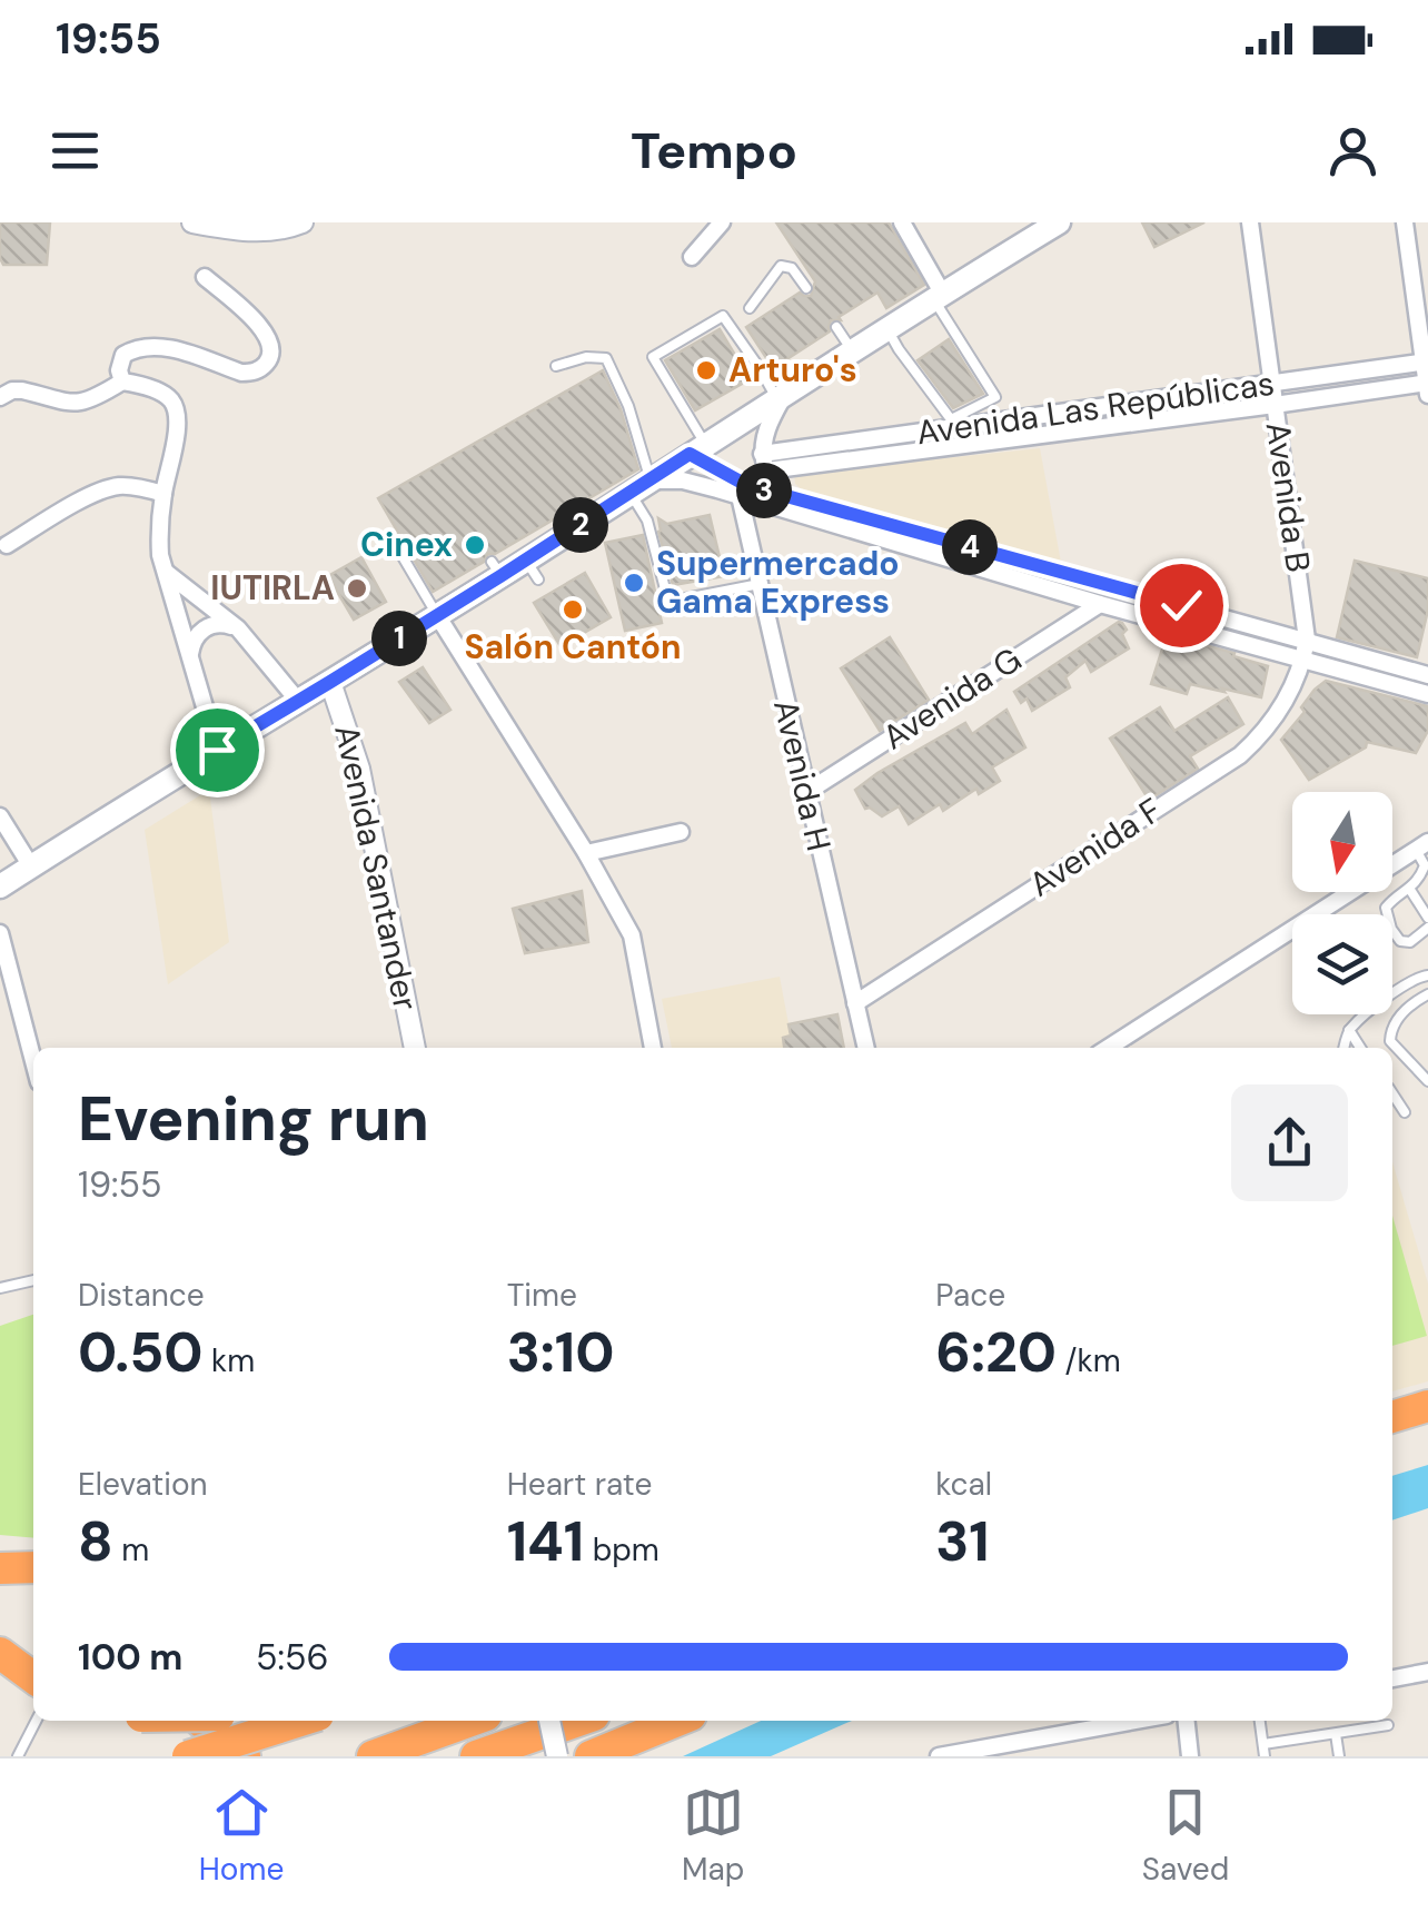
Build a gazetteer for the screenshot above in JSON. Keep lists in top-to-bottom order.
{
  "streets": {
    "street": [
      "Avenida Las Repúblicas",
      "Avenida B",
      "Avenida G",
      "Avenida H",
      "Avenida F",
      "Avenida Santander"
    ]
  },
  "crossings": [
    ["Avenida Las Repúblicas", "Avenida B"],
    ["Avenida B", "Avenida F"],
    ["Avenida G", "Avenida H"],
    ["Avenida H", "Avenida F"]
  ],
  "places": [
    "Arturo's",
    "Cinex",
    "Supermercado Gama Express",
    "IUTIRLA",
    "Salón Cantón"
  ],
  "north": "bottom",
  "page": {
    "status": "19:55",
    "header": "Tempo",
    "pins": [
      "3",
      "2",
      "4",
      "1"
    ],
    "heading": ["Evening run", "19:55"],
    "stats": [
      ["Distance", "0.50 km"],
      ["Time", "3:10"],
      ["Pace", "6:20 /km"],
      ["Elevation", "8 m"],
      ["Heart rate", "141 bpm"],
      ["kcal", "31"]
    ],
    "list": [
      {
        "name": "100 m",
        "note": "5:56"
      }
    ],
    "tabs": ["Home", "Map", "Saved"]
  }
}
